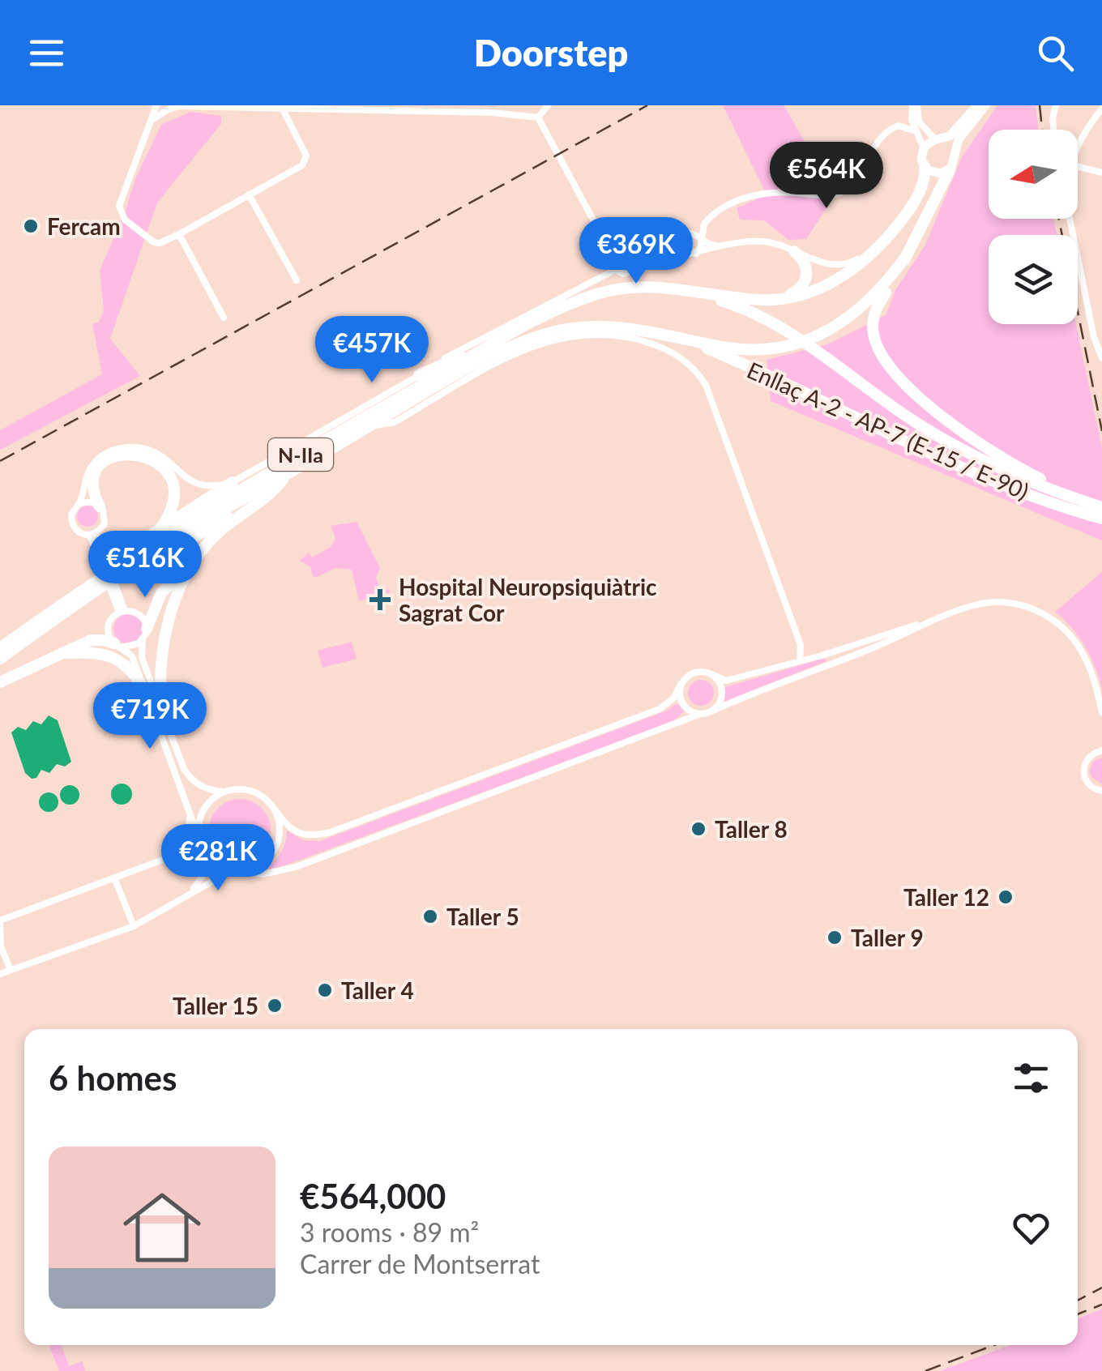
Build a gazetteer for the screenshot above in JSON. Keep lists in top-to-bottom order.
{
  "streets": {
    "highway": ["Enllaç A-2 - AP-7 (E-15 / E-90)", "N-IIa"]
  },
  "crossings": [
    ["Enllaç A-2 - AP-7 (E-15 / E-90)", "N-IIa"]
  ],
  "places": {
    "other": [
      "Fercam",
      "Taller 8",
      "Taller 12",
      "Taller 5",
      "Taller 9",
      "Taller 4",
      "Taller 15"
    ],
    "health": ["Hospital Neuropsiquiàtric Sagrat Cor"]
  },
  "north": "left",
  "page": {
    "header": "Doorstep",
    "price": [
      "€564K",
      "€369K",
      "€457K",
      "€516K",
      "€719K",
      "€281K"
    ],
    "heading": "6 homes",
    "list": [
      {
        "name": "€564,000",
        "note": "3 rooms · 89 m² · Carrer de Montserrat"
      }
    ]
  }
}
